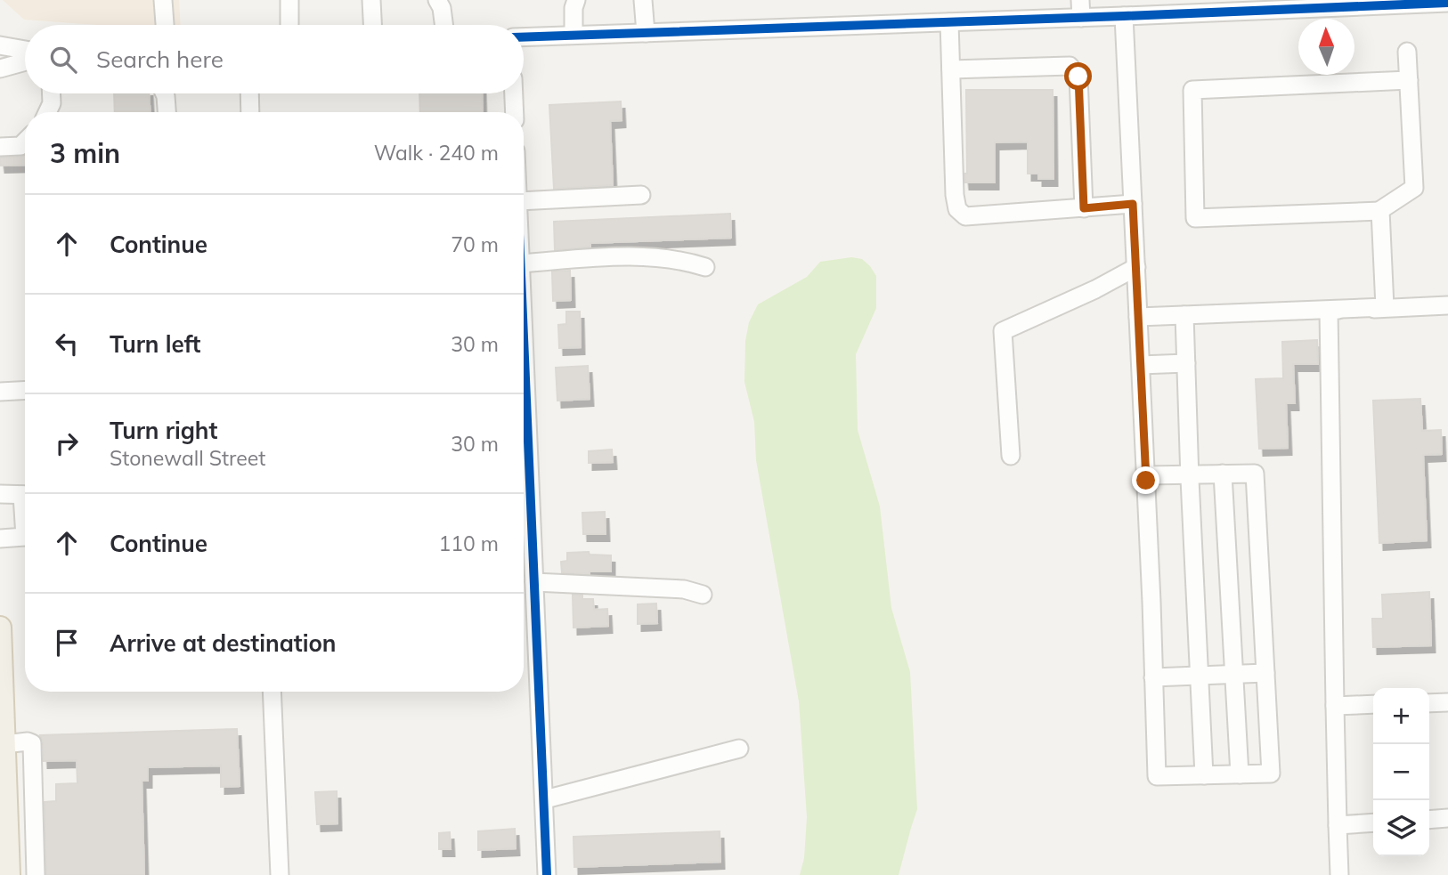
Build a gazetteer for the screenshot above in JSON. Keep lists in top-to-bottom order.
{
  "north": "top",
  "page": {
    "search": "Search here",
    "heading": ["3 min", "Walk · 240 m"],
    "list": [
      ["Continue", "70 m"],
      ["Turn left", "30 m"],
      ["Turn right", "Stonewall Street", "30 m"],
      ["Continue", "110 m"],
      "Arrive at destination"
    ],
    "map_buttons": ["+", "−"]
  }
}
